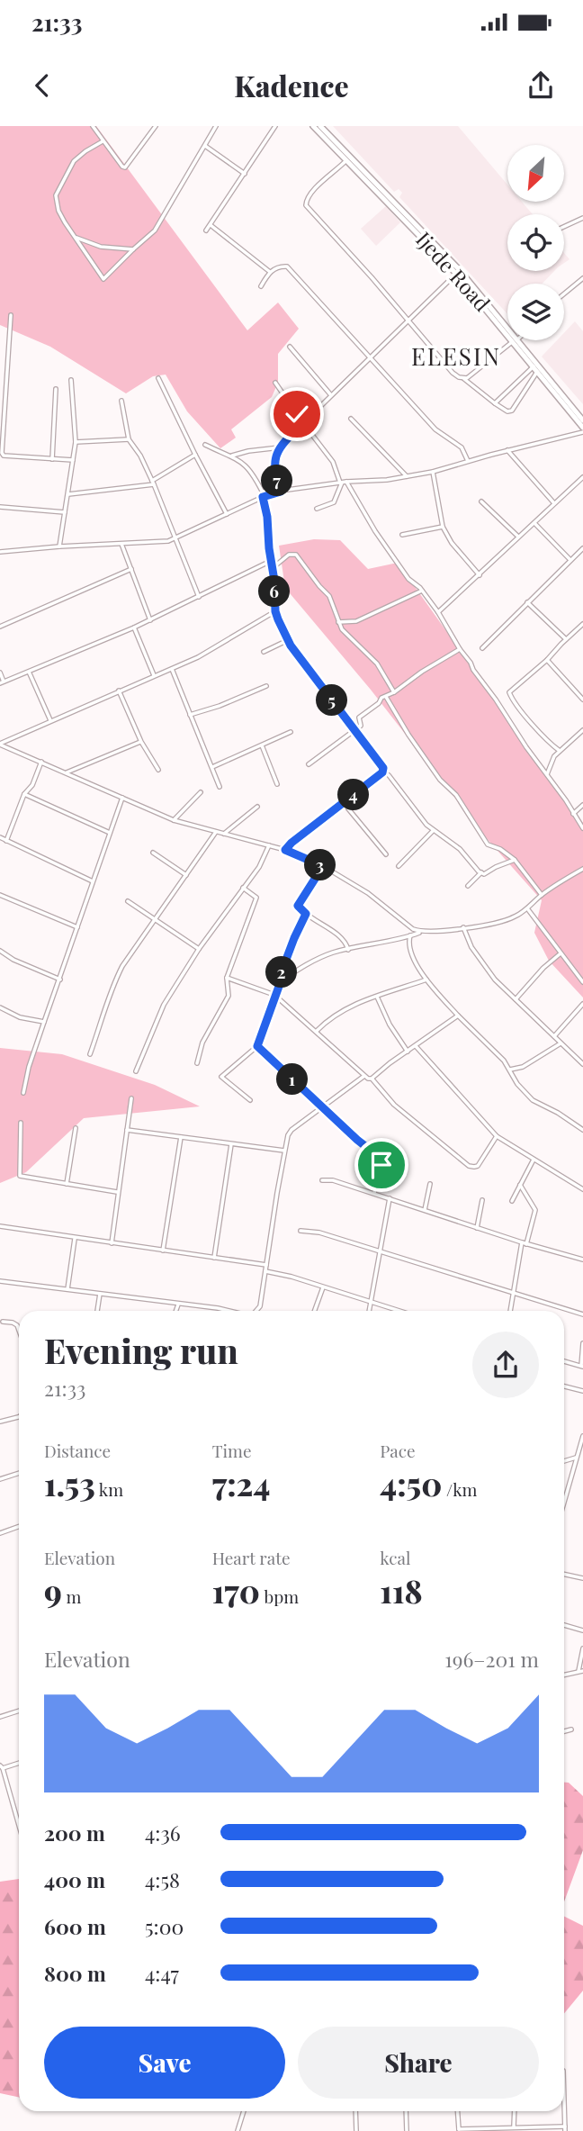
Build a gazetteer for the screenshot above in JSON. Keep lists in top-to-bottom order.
{
  "streets": {
    "main road": ["Ijede Road"]
  },
  "districts": ["ELESIN"],
  "north": "bottom left",
  "page": {
    "status": "21:33",
    "header": "Kadence",
    "pins": [
      "7",
      "6",
      "5",
      "4",
      "3",
      "2",
      "1"
    ],
    "heading": ["Evening run", "21:33"],
    "stats": [
      ["Distance", "1.53 km"],
      ["Time", "7:24"],
      ["Pace", "4:50 /km"],
      ["Elevation", "9 m"],
      ["Heart rate", "170 bpm"],
      ["kcal", "118"]
    ],
    "chart": ["Elevation", "196–201 m"],
    "list": [
      {
        "name": "200 m",
        "note": "4:36"
      },
      {
        "name": "400 m",
        "note": "4:58"
      },
      {
        "name": "600 m",
        "note": "5:00"
      },
      {
        "name": "800 m",
        "note": "4:47"
      }
    ],
    "buttons": ["Save", "Share"]
  }
}
